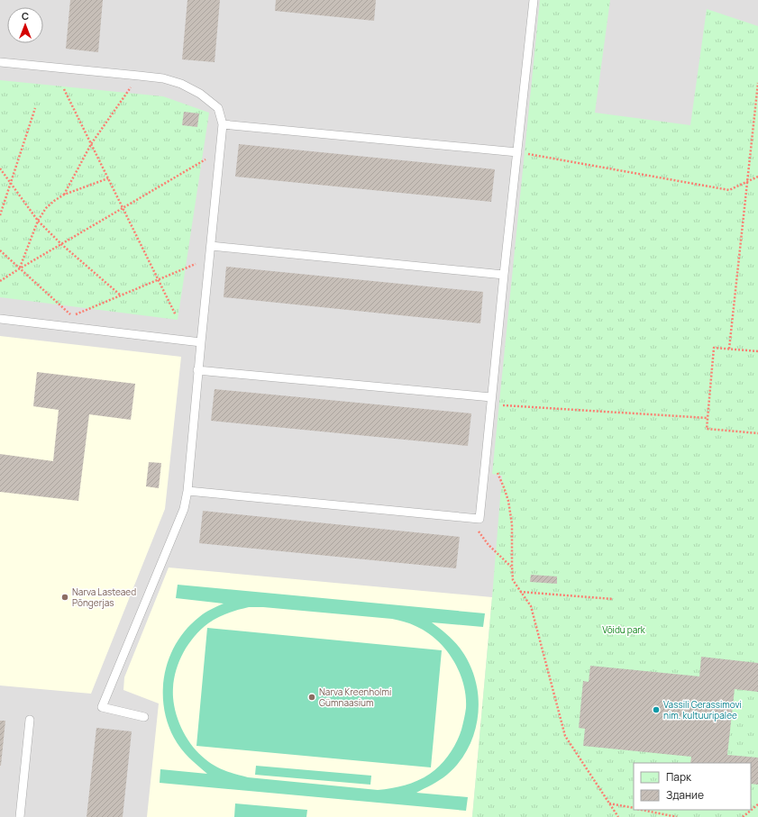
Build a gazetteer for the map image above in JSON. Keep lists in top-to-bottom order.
{
  "parks": ["Võidu park"],
  "places": ["Narva Lasteaed Põngerjas", "Narva Kreenholmi Gümnaasium", "Vassili Gerassimovi nim. kultuuripalee"],
  "legend": ["Парк", "Здание"],
  "north": "top"
}
